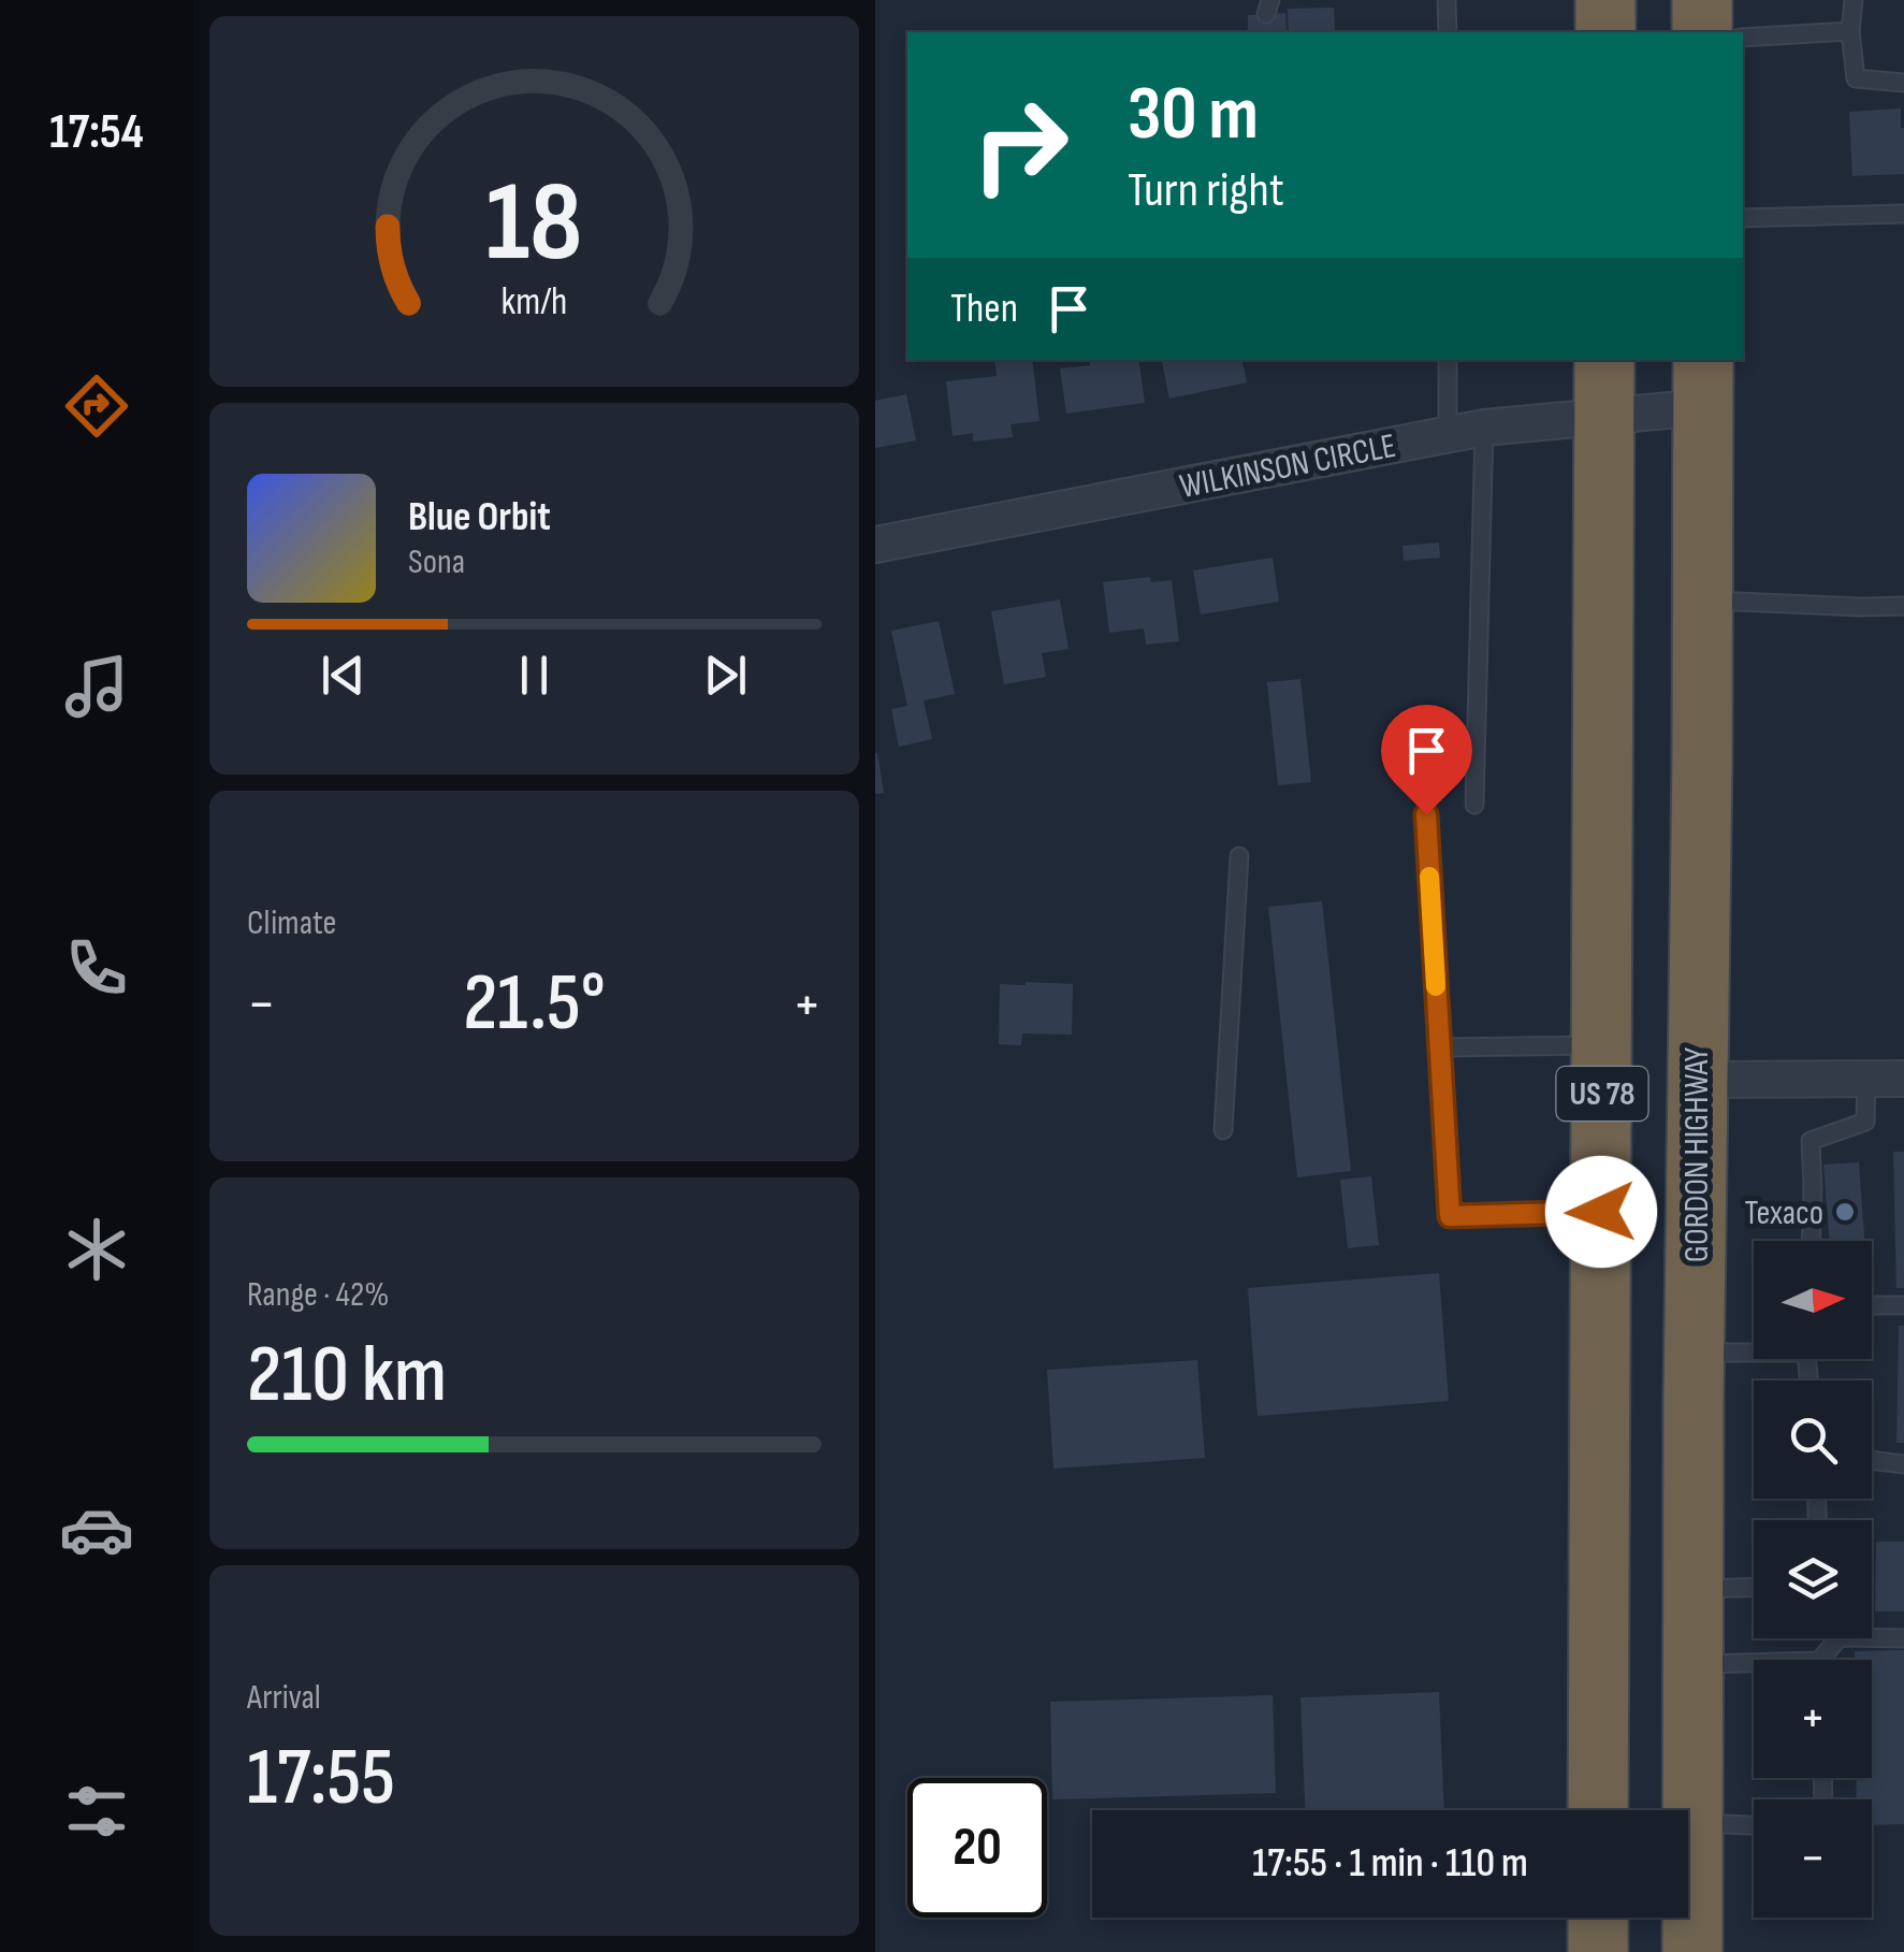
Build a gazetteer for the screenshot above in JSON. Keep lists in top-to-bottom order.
{
  "streets": {
    "highway": ["US 78", "GORDON HIGHWAY"],
    "street": ["WILKINSON CIRCLE"]
  },
  "crossings": [
    ["WILKINSON CIRCLE", "US 78"],
    ["WILKINSON CIRCLE", "GORDON HIGHWAY"]
  ],
  "places": ["Texaco"],
  "north": "right",
  "page": {
    "tabs": "17:54",
    "turn": ["30 m", "Turn right"],
    "then": "Then",
    "song": ["Blue Orbit", "Sona"],
    "tile": [
      "Climate",
      ["Range · 42%", "210 km"],
      ["Arrival", "17:55"]
    ],
    "heat": ["−", "21.5°", "+"],
    "map_buttons": ["+", "−"],
    "limit": "20",
    "trip": "17:55 · 1 min · 110 m",
    "gauge": ["18", "km/h"]
  }
}
